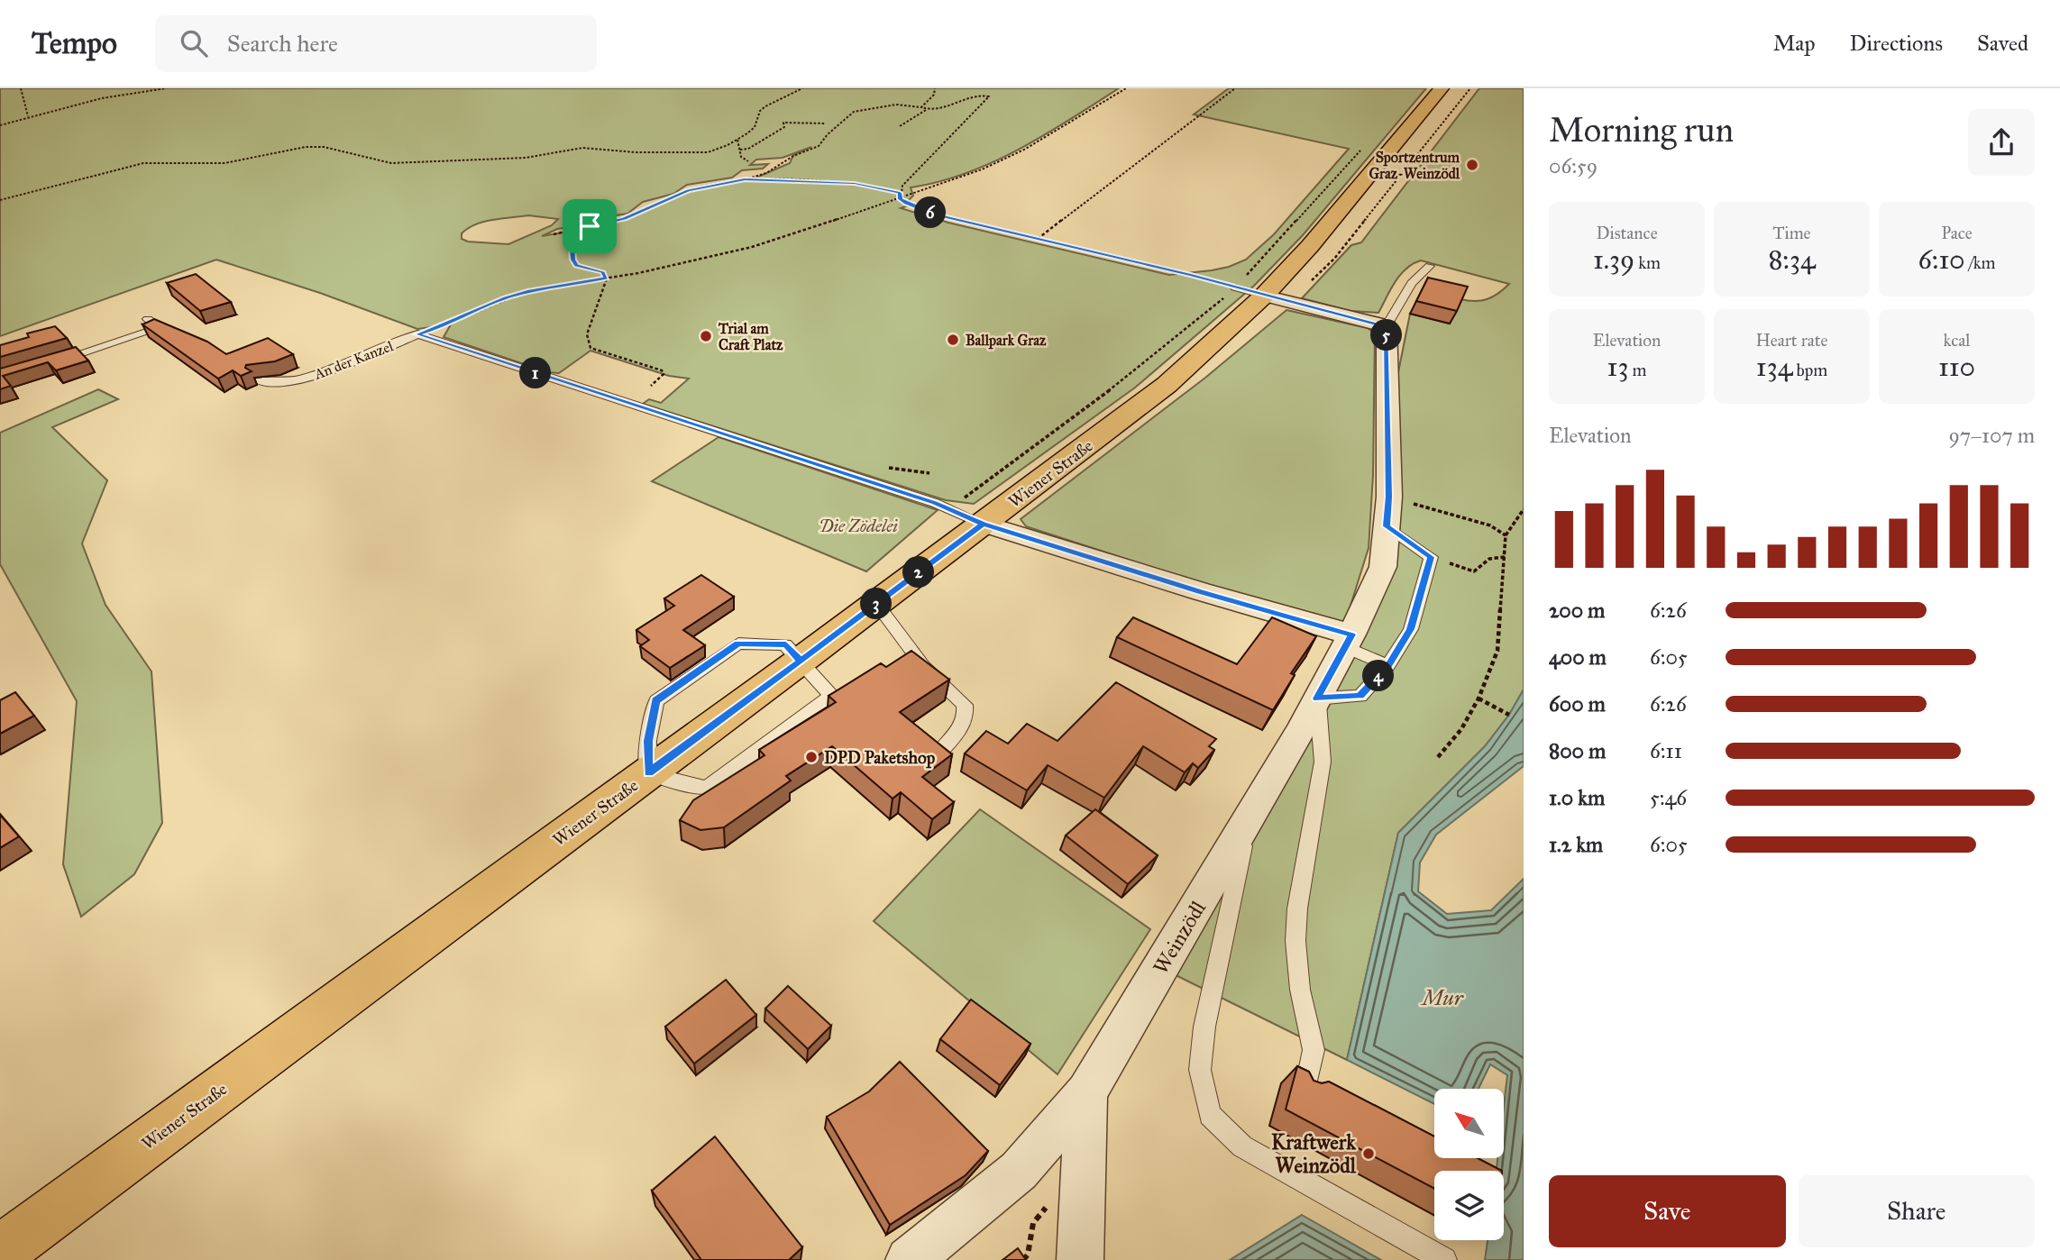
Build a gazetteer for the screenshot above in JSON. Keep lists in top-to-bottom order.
{
  "streets": {
    "main road": ["Wiener Straße"],
    "street": ["Weinzödl"],
    "lane": ["An der Kanzel"]
  },
  "water": ["Mur"],
  "parks": ["Die Zödelei"],
  "places": [
    "Sportzentrum Graz-Weinzödl",
    "Trial am Craft Platz",
    "Ballpark Graz",
    "DPD Paketshop",
    "Kraftwerk Weinzödl"
  ],
  "north": "top left",
  "page": {
    "header": "Tempo",
    "search": "Search here",
    "nav": ["Map", "Directions", "Saved"],
    "heading": ["Morning run", "06:59"],
    "stats": [
      ["Distance", "1.39 km"],
      ["Time", "8:34"],
      ["Pace", "6:10 /km"],
      ["Elevation", "13 m"],
      ["Heart rate", "134 bpm"],
      ["kcal", "110"]
    ],
    "pins": [
      "6",
      "5",
      "1",
      "2",
      "3",
      "4"
    ],
    "chart": ["Elevation", "97–107 m"],
    "list": [
      {
        "name": "200 m",
        "note": "6:26"
      },
      {
        "name": "400 m",
        "note": "6:05"
      },
      {
        "name": "600 m",
        "note": "6:26"
      },
      {
        "name": "800 m",
        "note": "6:11"
      },
      {
        "name": "1.0 km",
        "note": "5:46"
      },
      {
        "name": "1.2 km",
        "note": "6:05"
      }
    ],
    "buttons": ["Save", "Share"]
  }
}
